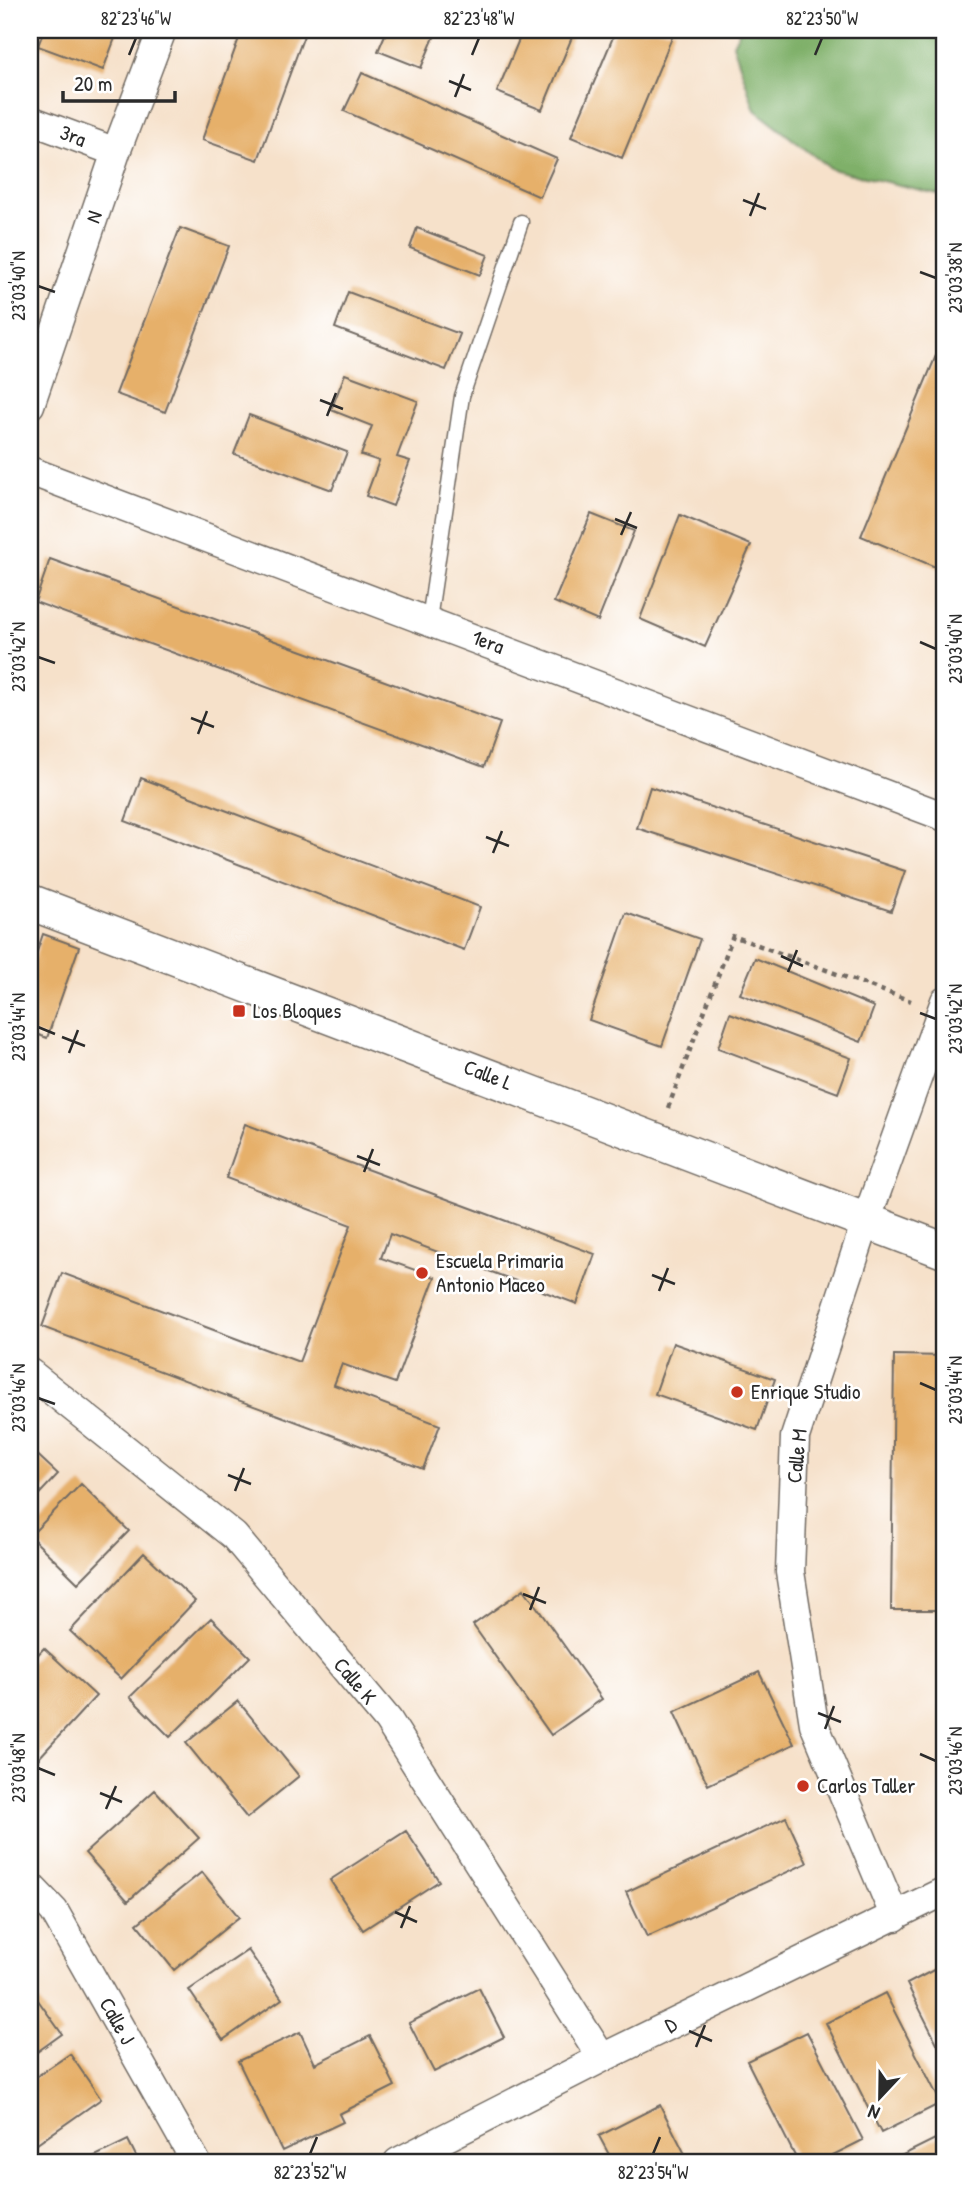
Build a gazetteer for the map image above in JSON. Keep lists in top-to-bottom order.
{
  "streets": {
    "street": [
      "3ra",
      "N",
      "1era",
      "Calle L",
      "Calle M",
      "Calle K",
      "Calle J",
      "D"
    ]
  },
  "crossings": [
    ["3ra", "N"],
    ["Calle L", "Calle M"],
    ["Calle M", "D"],
    ["Calle K", "D"]
  ],
  "places": {
    "transit": ["Los Bloques"],
    "other": ["Escuela Primaria Antonio Maceo", "Enrique Studio", "Carlos Taller"]
  },
  "scale_bar": "20 m",
  "north": "bottom",
  "coordinates": [
    "82°23'46\"W",
    "82°23'48\"W",
    "82°23'50\"W",
    "23°03'38\"N",
    "23°03'40\"N",
    "23°03'42\"N",
    "23°03'44\"N",
    "23°03'46\"N",
    "23°03'48\"N",
    "82°23'52\"W",
    "82°23'54\"W"
  ]
}
